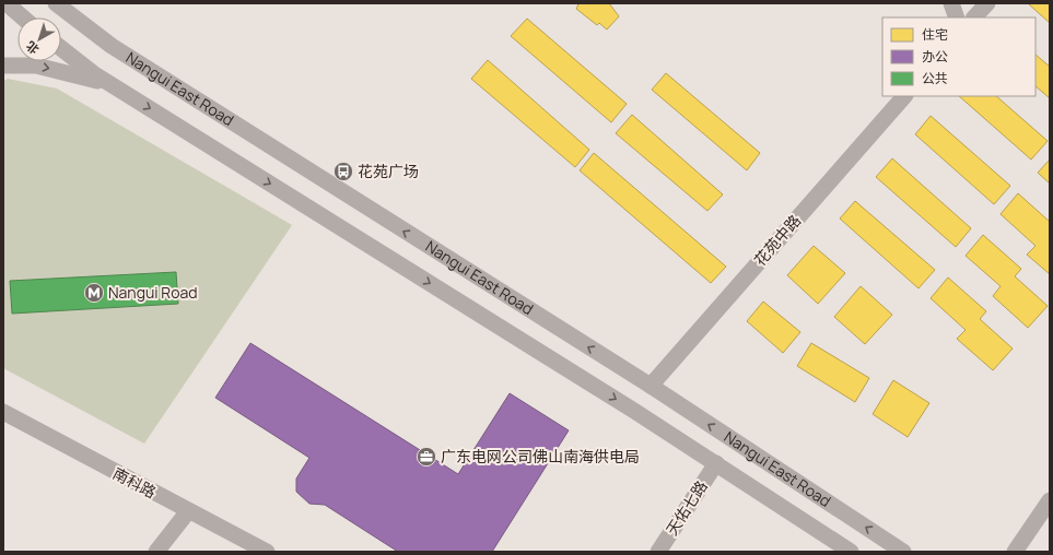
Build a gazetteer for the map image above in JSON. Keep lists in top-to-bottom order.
{
  "streets": {
    "main road": [
      "Nangui East Road",
      "花苑中路",
      "南科路",
      "天佑七路"
    ]
  },
  "crossings": [
    ["Nangui East Road", "花苑中路"],
    ["Nangui East Road", "天佑七路"]
  ],
  "places": {
    "bus stop": ["花苑广场"],
    "metro station": ["Nangui Road"],
    "office": ["广东电网公司佛山南海供电局"]
  },
  "legend": ["住宅", "办公", "公共"],
  "north": "bottom left"
}
